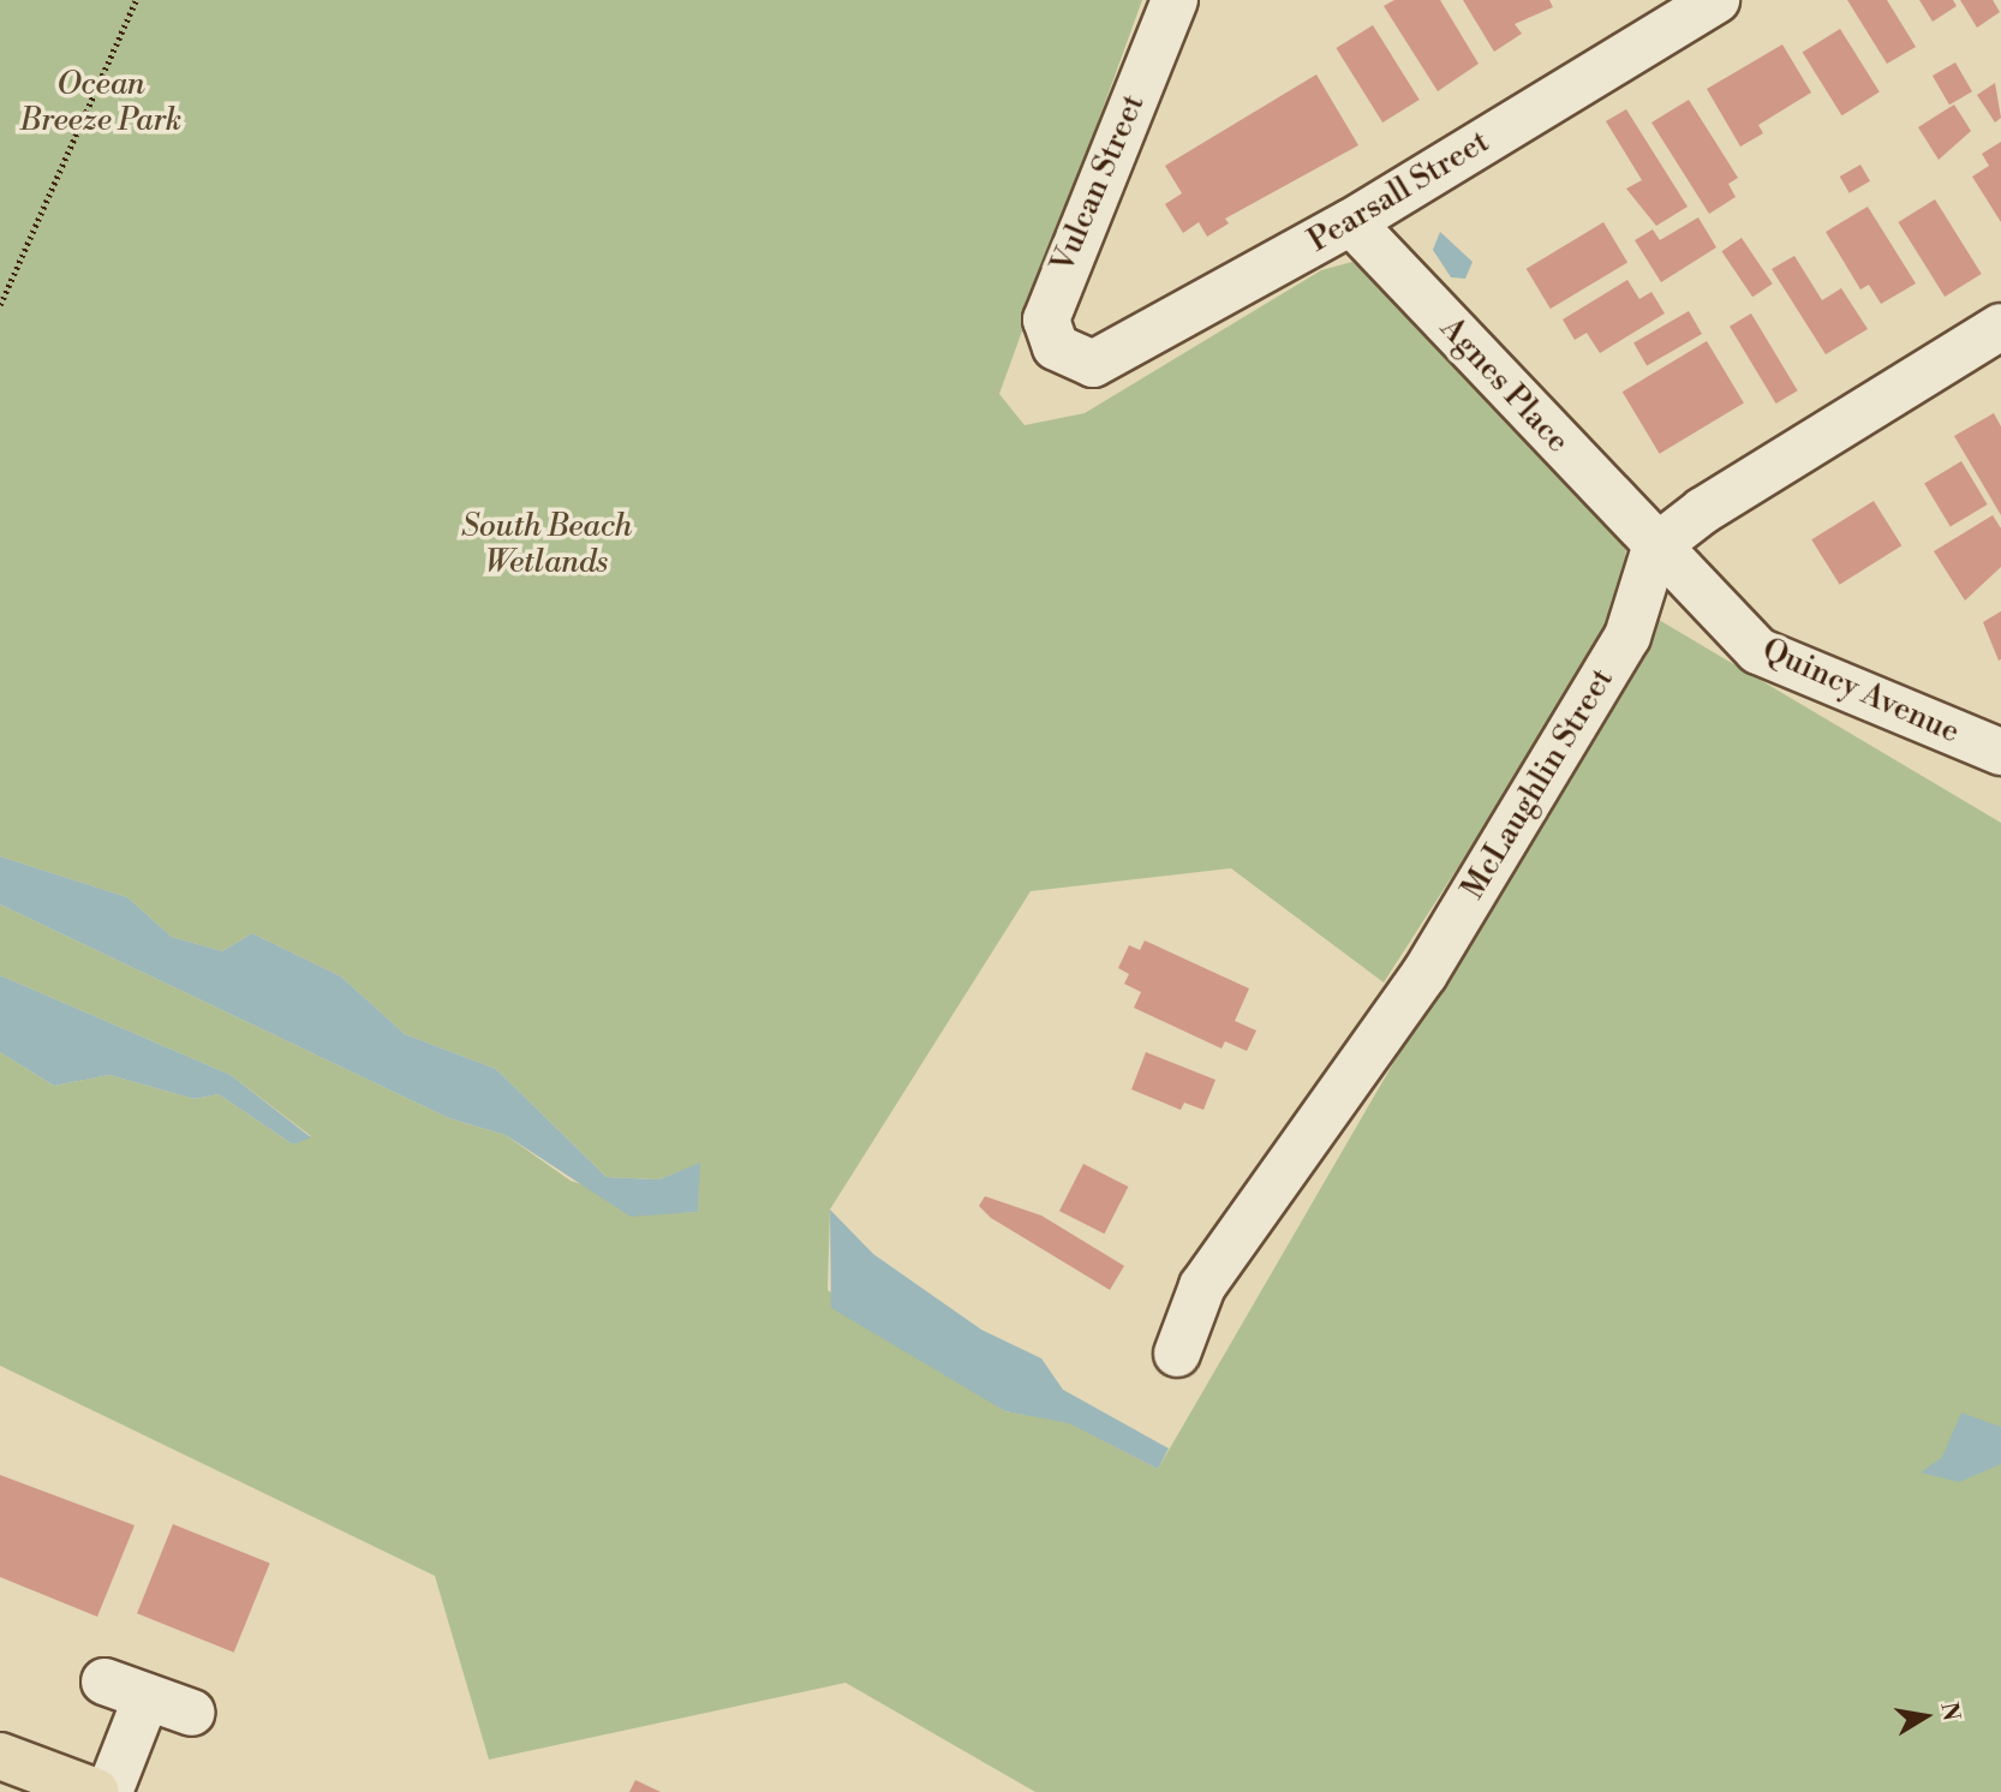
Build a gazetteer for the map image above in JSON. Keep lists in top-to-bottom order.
{
  "streets": {
    "street": [
      "Vulcan Street",
      "Pearsall Street",
      "Agnes Place",
      "Quincy Avenue",
      "McLaughlin Street"
    ]
  },
  "crossings": [
    ["Vulcan Street", "Pearsall Street"],
    ["Pearsall Street", "Agnes Place"],
    ["Agnes Place", "Quincy Avenue"],
    ["Agnes Place", "McLaughlin Street"],
    ["Quincy Avenue", "McLaughlin Street"]
  ],
  "parks": ["Ocean Breeze Park", "South Beach Wetlands"],
  "north": "right"
}
